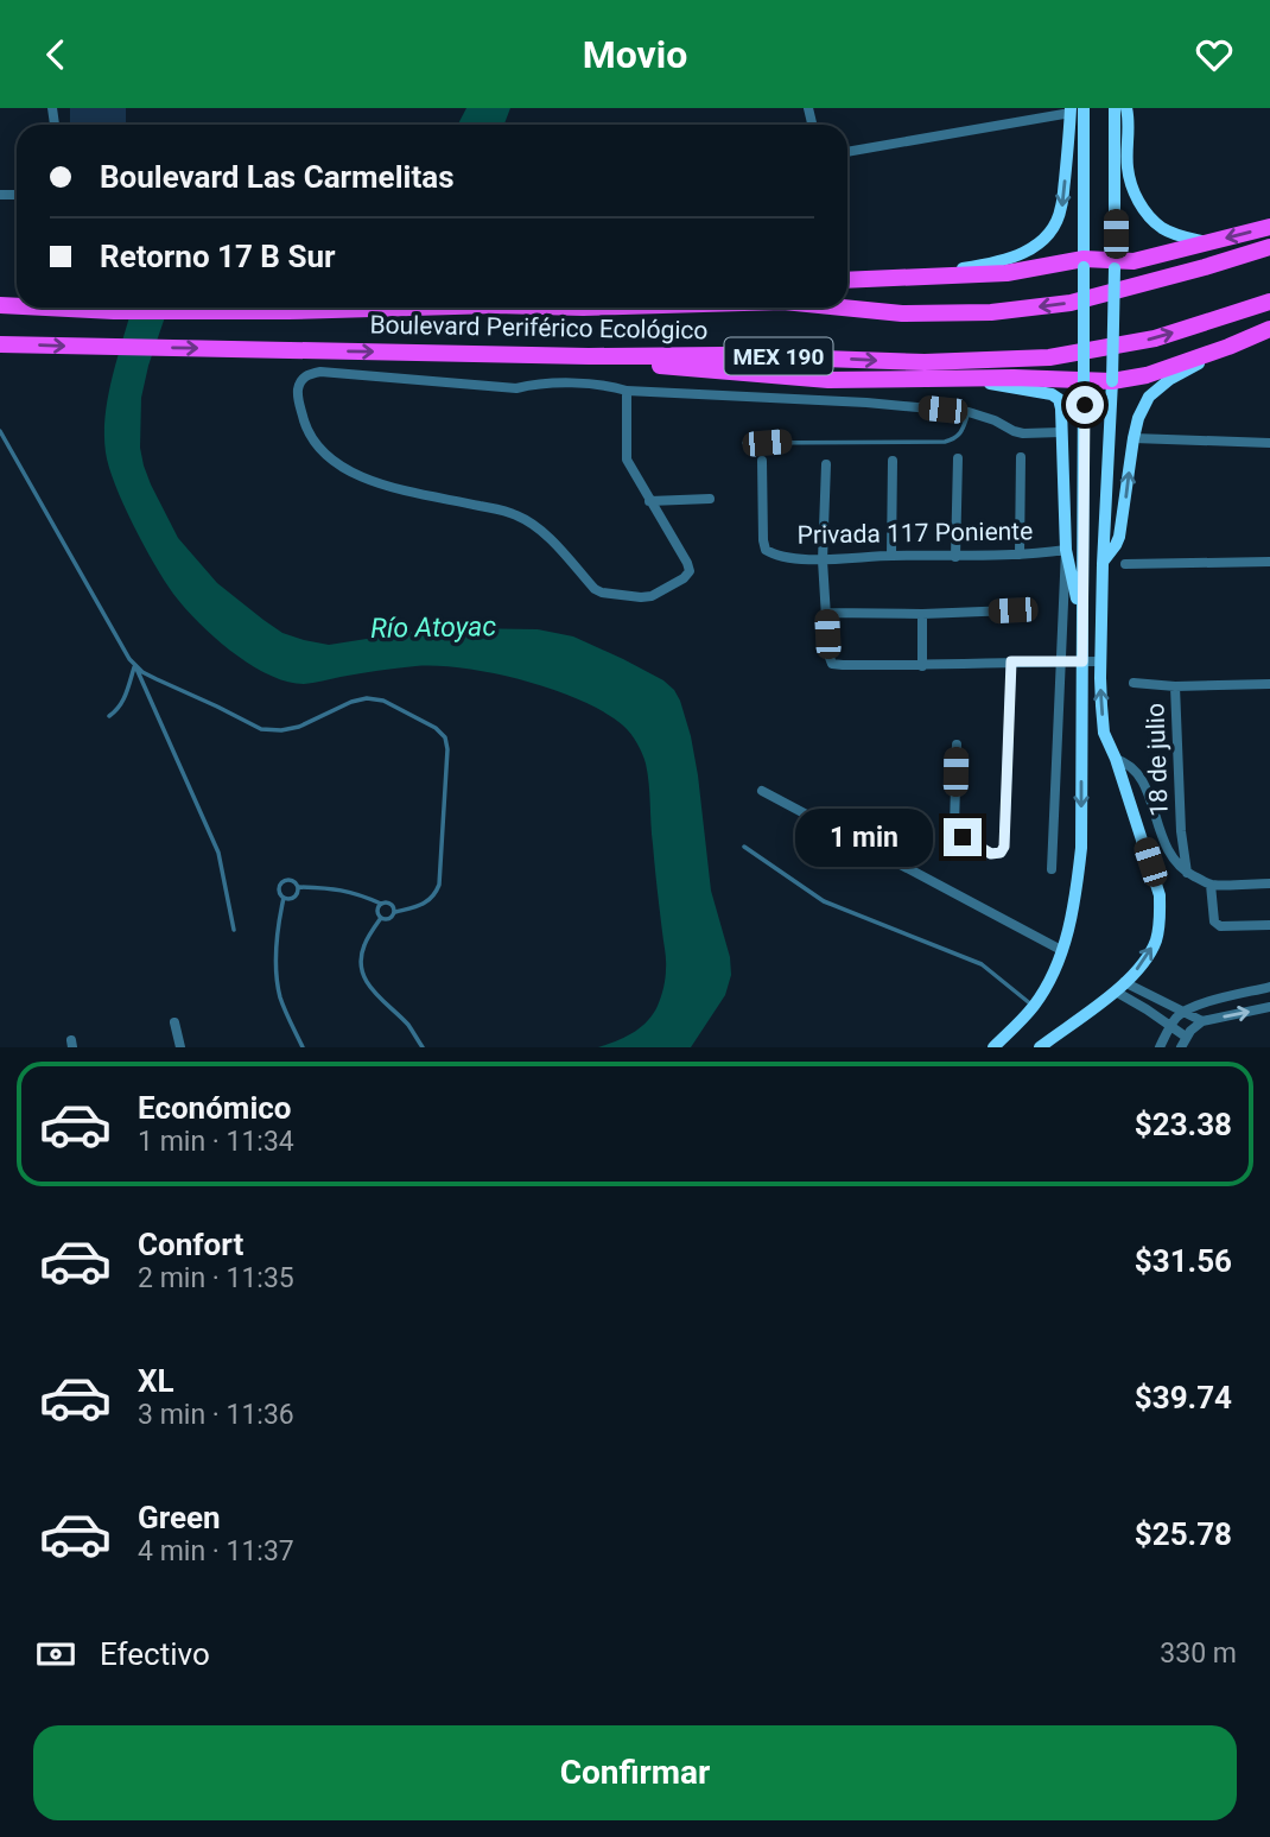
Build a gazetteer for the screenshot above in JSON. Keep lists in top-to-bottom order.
{
  "streets": {
    "highway": ["Boulevard Periférico Ecológico", "MEX 190"],
    "street": ["Privada 117 Poniente", "18 de julio"]
  },
  "water": ["Río Atoyac"],
  "page": {
    "header": "Movio",
    "banner": ["Boulevard Las Carmelitas", "Retorno 17 B Sur"],
    "bubble": "1 min",
    "list": [
      {
        "name": "Económico",
        "note": "1 min · 11:34",
        "value": "$23.38"
      },
      {
        "name": "Confort",
        "note": "2 min · 11:35",
        "value": "$31.56"
      },
      {
        "name": "XL",
        "note": "3 min · 11:36",
        "value": "$39.74"
      },
      {
        "name": "Green",
        "note": "4 min · 11:37",
        "value": "$25.78"
      }
    ],
    "pay": ["Efectivo", "330 m"],
    "buttons": "Confirmar"
  }
}
